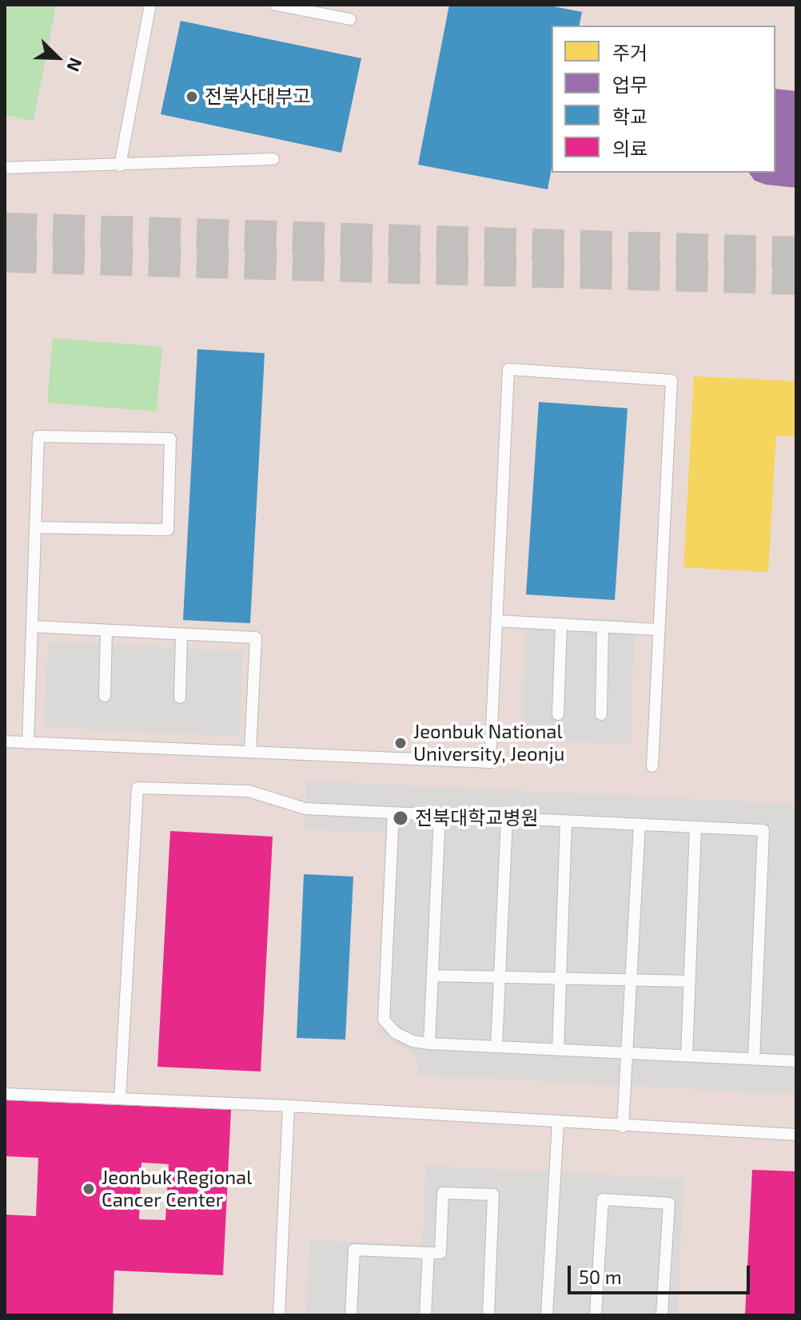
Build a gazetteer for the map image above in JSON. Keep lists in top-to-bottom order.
{
  "places": [
    "전북사대부고",
    "Jeonbuk National University, Jeonju",
    "전북대학교병원",
    "Jeonbuk Regional Cancer Center"
  ],
  "legend": [
    "주거",
    "업무",
    "학교",
    "의료"
  ],
  "scale_bar": "50 m",
  "north": "bottom right"
}
